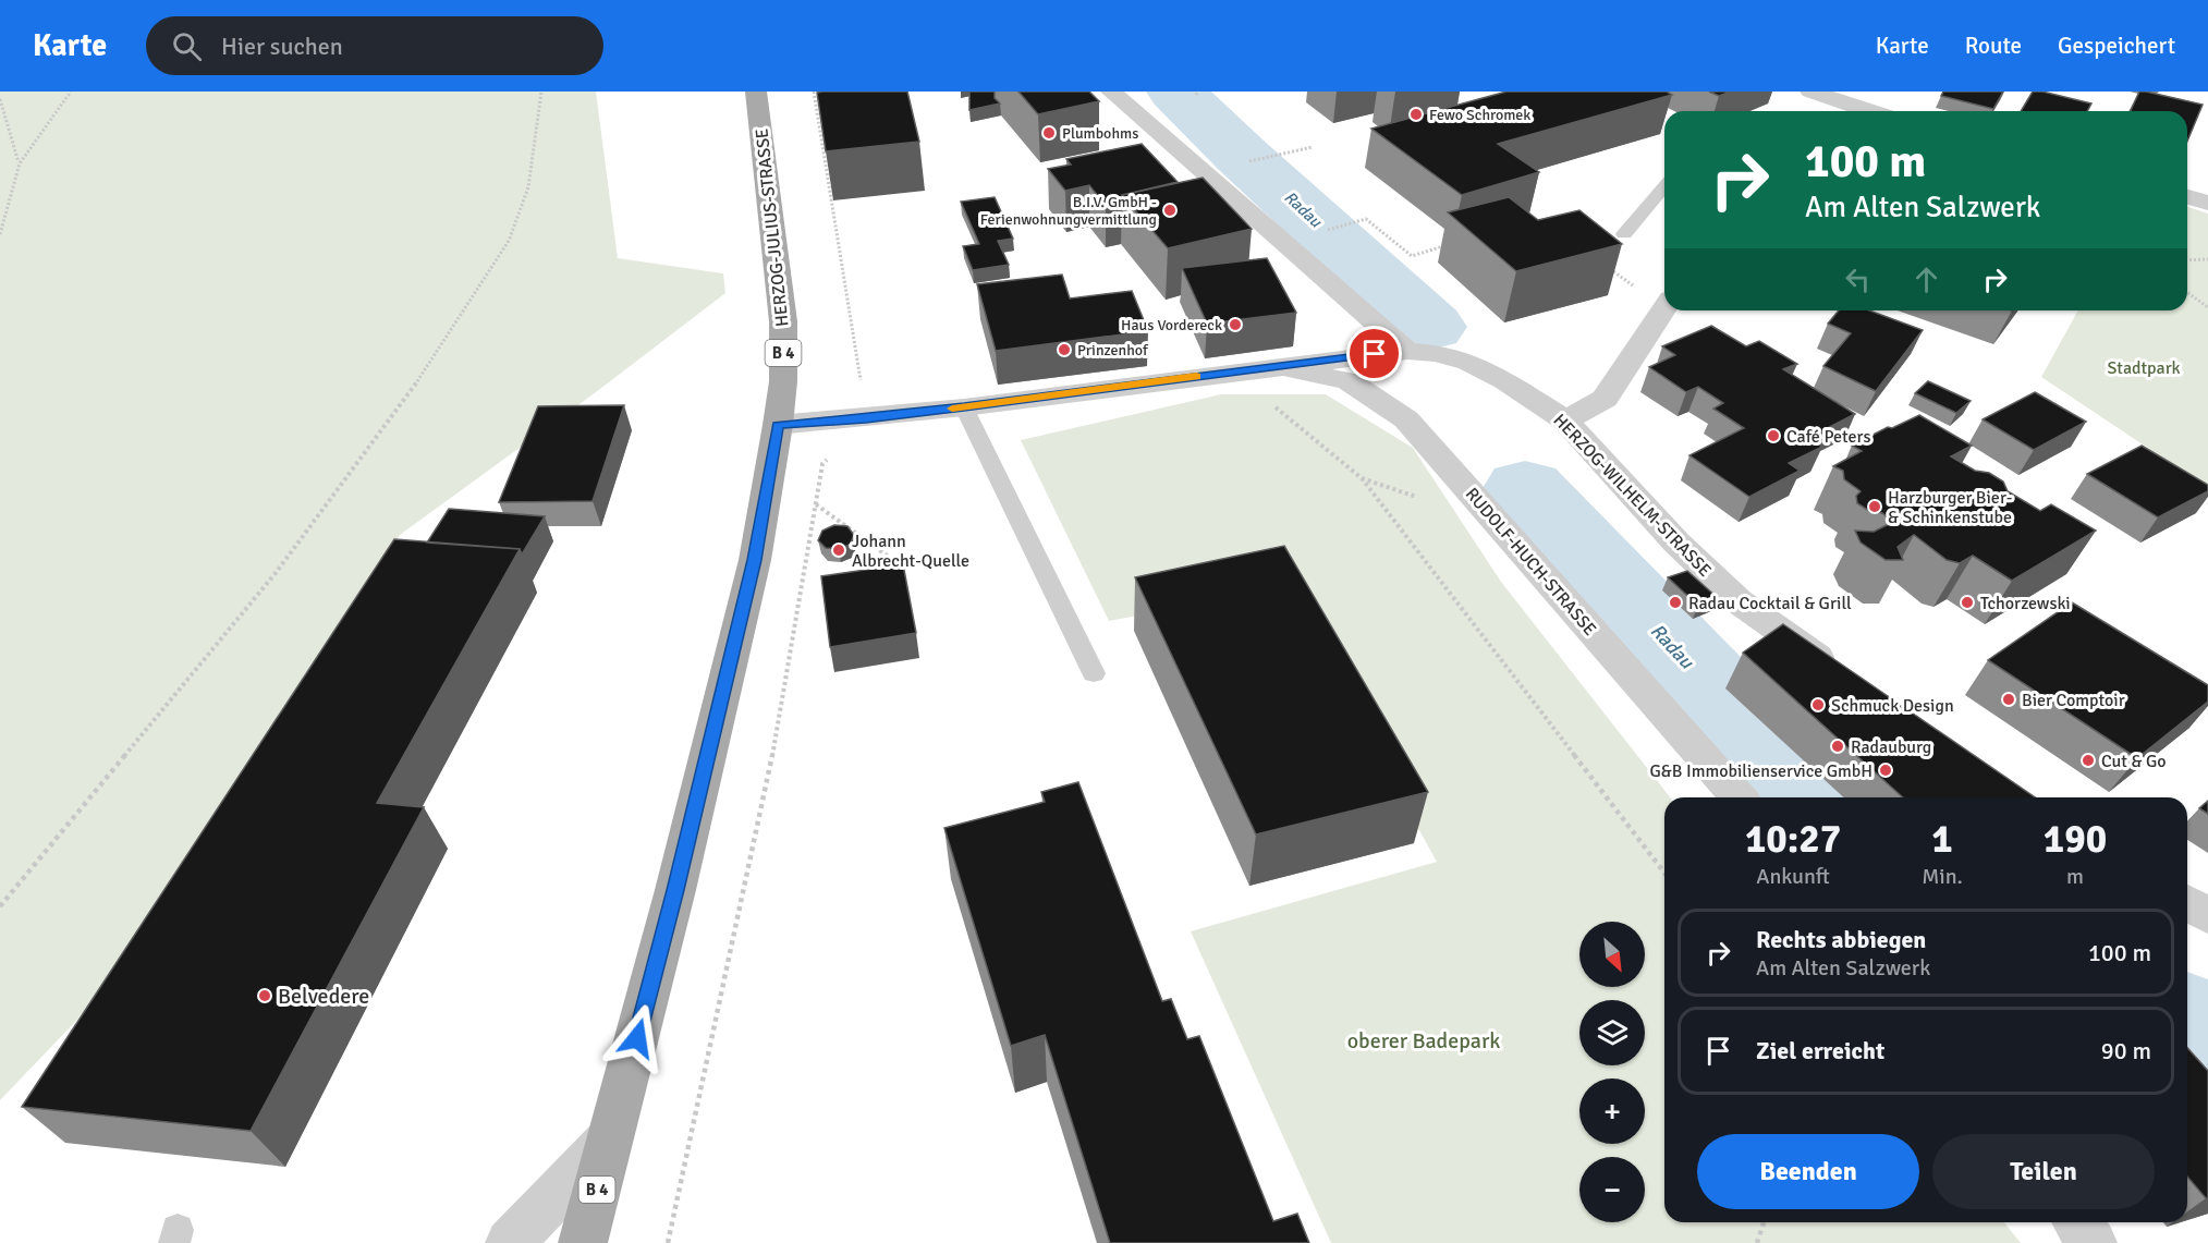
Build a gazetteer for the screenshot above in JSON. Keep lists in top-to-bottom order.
{
  "streets": {
    "main road": ["HERZOG-JULIUS-STRASSE", "B 4"],
    "street": ["HERZOG-WILHELM-STRASSE", "RUDOLF-HUCH-STRASSE"]
  },
  "crossings": [
    ["HERZOG-WILHELM-STRASSE", "RUDOLF-HUCH-STRASSE"]
  ],
  "water": ["Radau"],
  "parks": ["Stadtpark", "oberer Badepark"],
  "places": [
    "Fewo Schromek",
    "Plumbohms",
    "B.I.V. GmbH - Ferienwohnungvermittlung",
    "Haus Vordereck",
    "Prinzenhof",
    "Café Peters",
    "Harzburger Bier- & Schinkenstube",
    "Johann Albrecht-Quelle",
    "Radau Cocktail & Grill",
    "Tchorzewski",
    "Bier Comptoir",
    "Schmuck Design",
    "Radauburg",
    "Cut & Go",
    "G&B Immobilienservice GmbH",
    "Belvedere"
  ],
  "north": "bottom right",
  "page": {
    "header": "Karte",
    "search": "Hier suchen",
    "nav": ["Karte", "Route", "Gespeichert"],
    "turn": ["100 m", "Am Alten Salzwerk"],
    "eta": [
      "10:27",
      "Ankunft",
      "1",
      "Min.",
      "190",
      "m"
    ],
    "list": [
      {
        "name": "Rechts abbiegen",
        "note": "Am Alten Salzwerk",
        "value": "100 m"
      },
      {
        "name": "Ziel erreicht",
        "value": "90 m"
      }
    ],
    "map_buttons": ["+", "−"],
    "buttons": ["Beenden", "Teilen"]
  }
}
